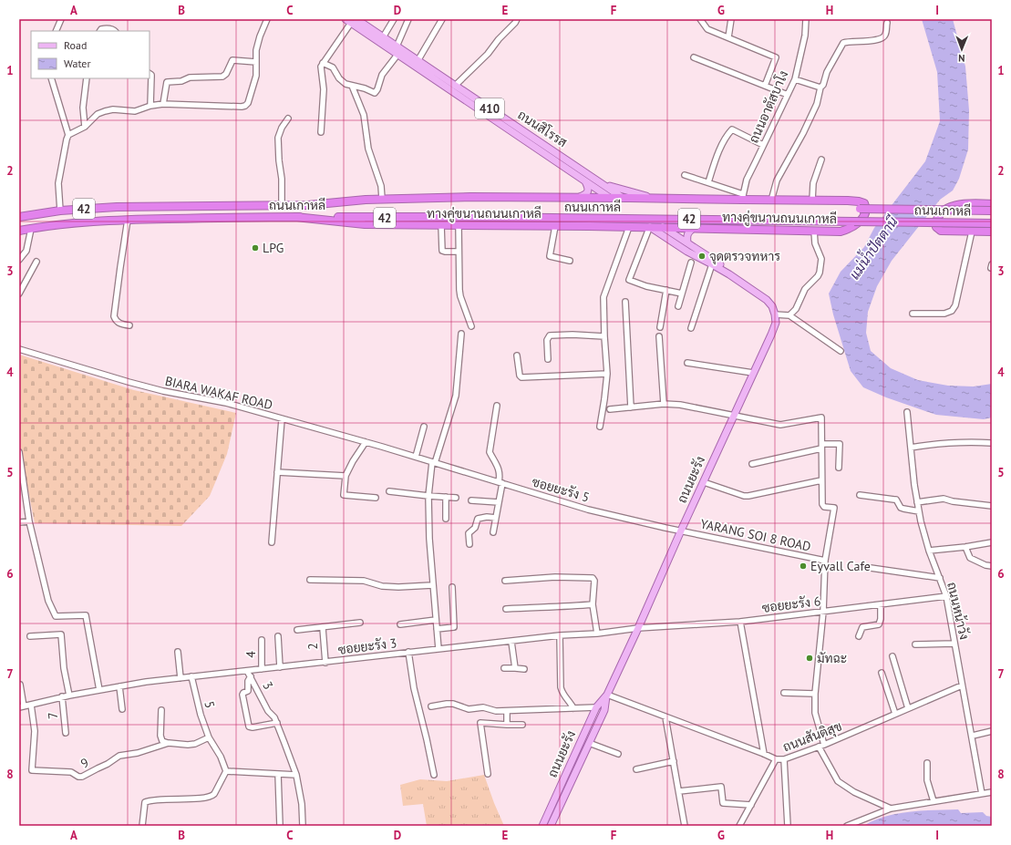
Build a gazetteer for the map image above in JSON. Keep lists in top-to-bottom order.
{
  "streets": {
    "highway": ["ถนนเกาหลี", "42", "ทางคู่ขนานถนนเกาหลี"],
    "main road": ["410", "ถนนสิโรรส", "ถนนยะรัง"],
    "street": [
      "ถนนอาตัสบาโง",
      "BIARA WAKAF ROAD",
      "ซอยยะรัง 5",
      "YARANG SOI 8 ROAD",
      "ซอยยะรัง 6",
      "ถนนหน้าวัง",
      "2",
      "ซอยยะรัง 3",
      "4",
      "3",
      "5",
      "7",
      "ถนนสันติสุข",
      "9"
    ]
  },
  "crossings": [
    ["ถนนอาตัสบาโง", "ทางคู่ขนานถนนเกาหลี"],
    ["ถนนสิโรรส", "ทางคู่ขนานถนนเกาหลี"],
    ["ถนนเกาหลี", "ทางคู่ขนานถนนเกาหลี"],
    ["BIARA WAKAF ROAD", "ซอยยะรัง 5"],
    ["ถนนยะรัง", "ซอยยะรัง 5"],
    ["ถนนยะรัง", "YARANG SOI 8 ROAD"],
    ["ถนนยะรัง", "ซอยยะรัง 6"],
    ["ถนนยะรัง", "ซอยยะรัง 3"],
    ["ถนนยะรัง", "ถนนสันติสุข"],
    ["ซอยยะรัง 5", "YARANG SOI 8 ROAD"],
    ["ซอยยะรัง 6", "ถนนหน้าวัง"],
    ["ซอยยะรัง 6", "ซอยยะรัง 3"],
    ["ถนนหน้าวัง", "ถนนสันติสุข"],
    ["2", "ซอยยะรัง 3"],
    ["ซอยยะรัง 3", "4"],
    ["ซอยยะรัง 3", "3"],
    ["ซอยยะรัง 3", "5"],
    ["ซอยยะรัง 3", "7"],
    ["ซอยยะรัง 3", "9"],
    ["5", "9"]
  ],
  "water": ["แม่น้ำปัตตานี"],
  "places": [
    "LPG",
    "จุดตรวจทหาร",
    "Eyvall Cafe",
    "มัทฉะ"
  ],
  "legend": ["Road", "Water"],
  "north": "bottom",
  "grid": {
    "columns": [
      "A",
      "B",
      "C",
      "D",
      "E",
      "F",
      "G",
      "H",
      "I"
    ],
    "rows": [
      "1",
      "2",
      "3",
      "4",
      "5",
      "6",
      "7",
      "8"
    ]
  }
}
